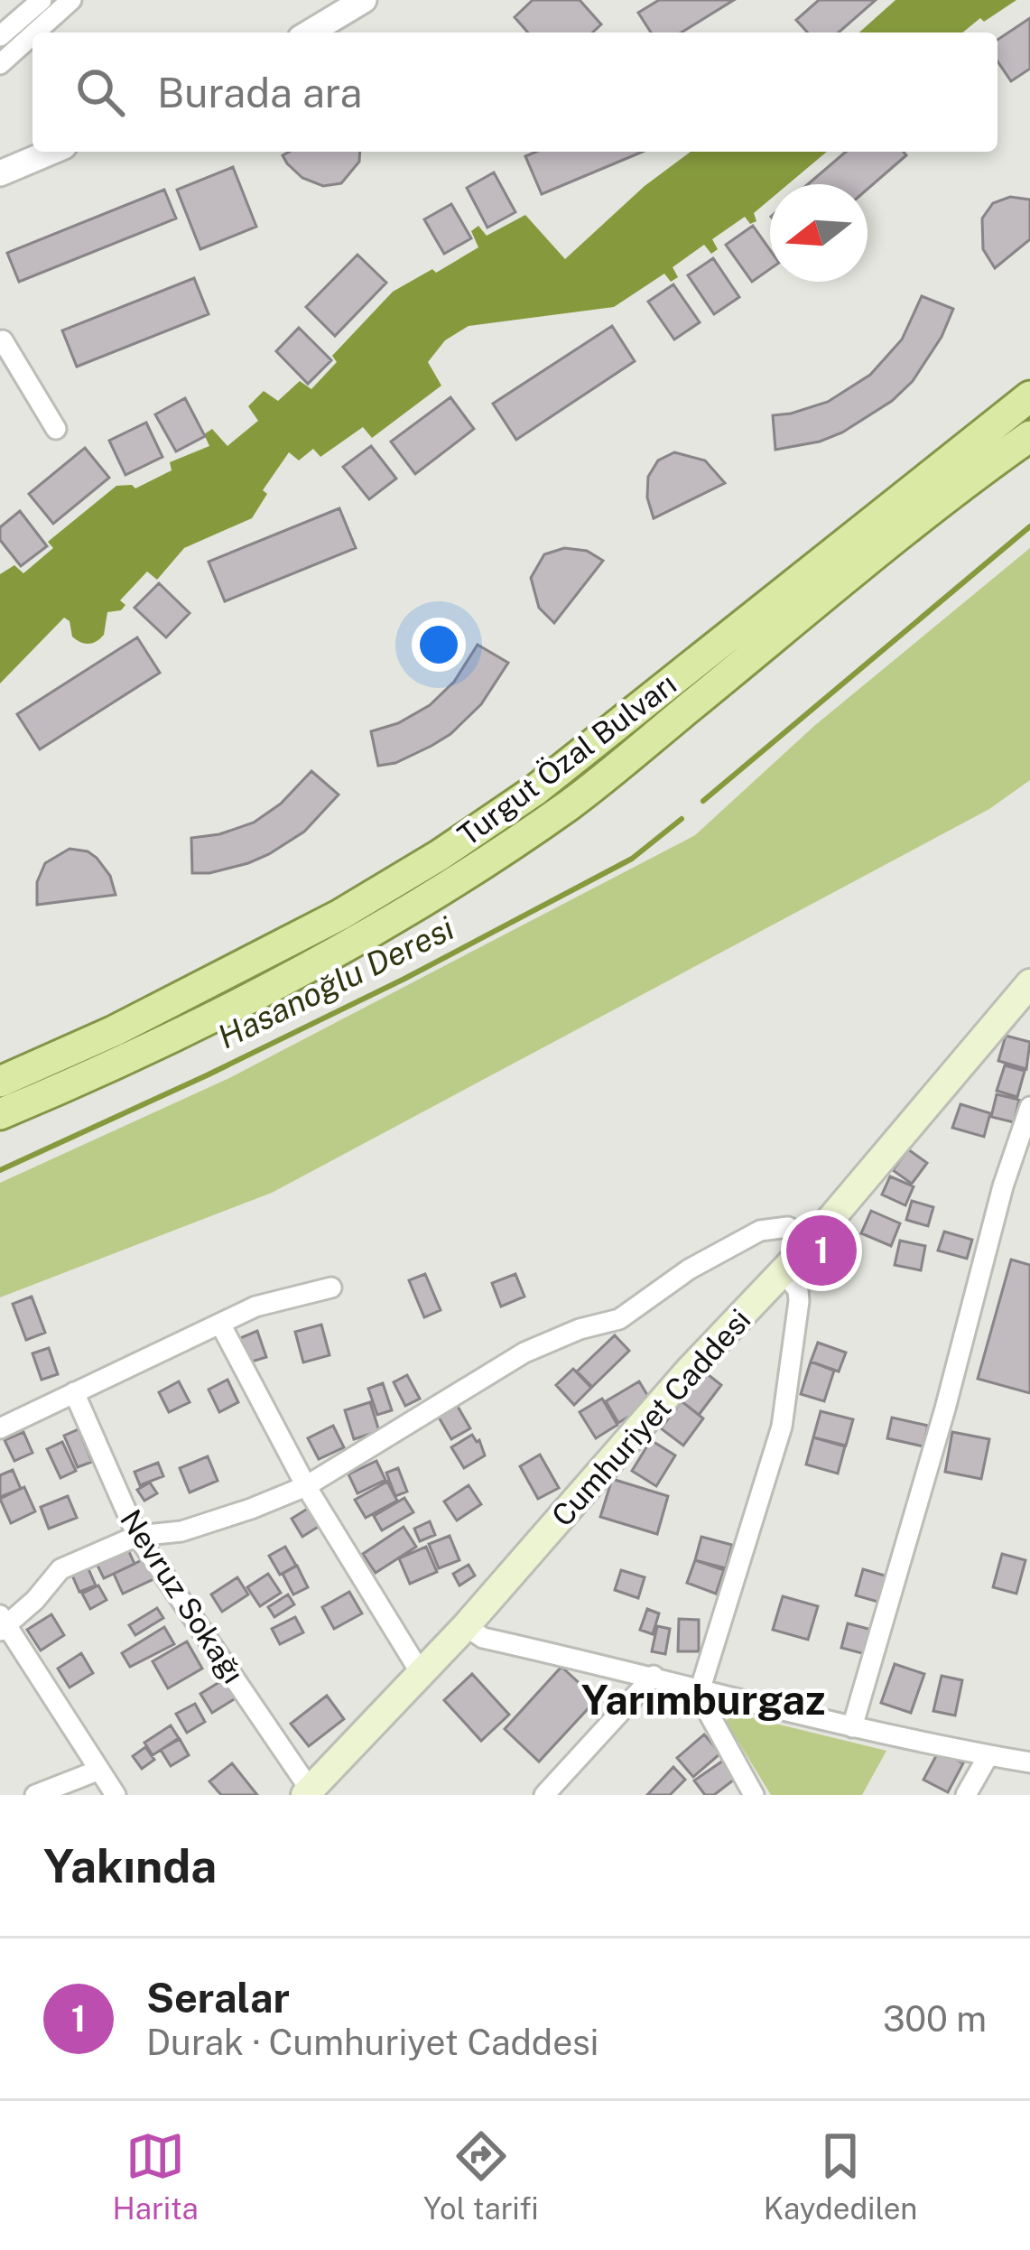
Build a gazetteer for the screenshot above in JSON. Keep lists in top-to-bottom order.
{
  "streets": {
    "main road": ["Turgut Özal Bulvarı", "Cumhuriyet Caddesi"],
    "street": ["Nevruz Sokağı"]
  },
  "crossings": [
    ["Cumhuriyet Caddesi", "Nevruz Sokağı"]
  ],
  "districts": ["Yarımburgaz"],
  "water": ["Hasanoğlu Deresi"],
  "north": "left",
  "page": {
    "search": "Burada ara",
    "pins": "1",
    "heading": "Yakında",
    "list": [
      {
        "mark": "1",
        "name": "Seralar",
        "note": "Durak · Cumhuriyet Caddesi",
        "value": "300 m"
      }
    ],
    "nav": ["Harita", "Yol tarifi", "Kaydedilen"]
  }
}
